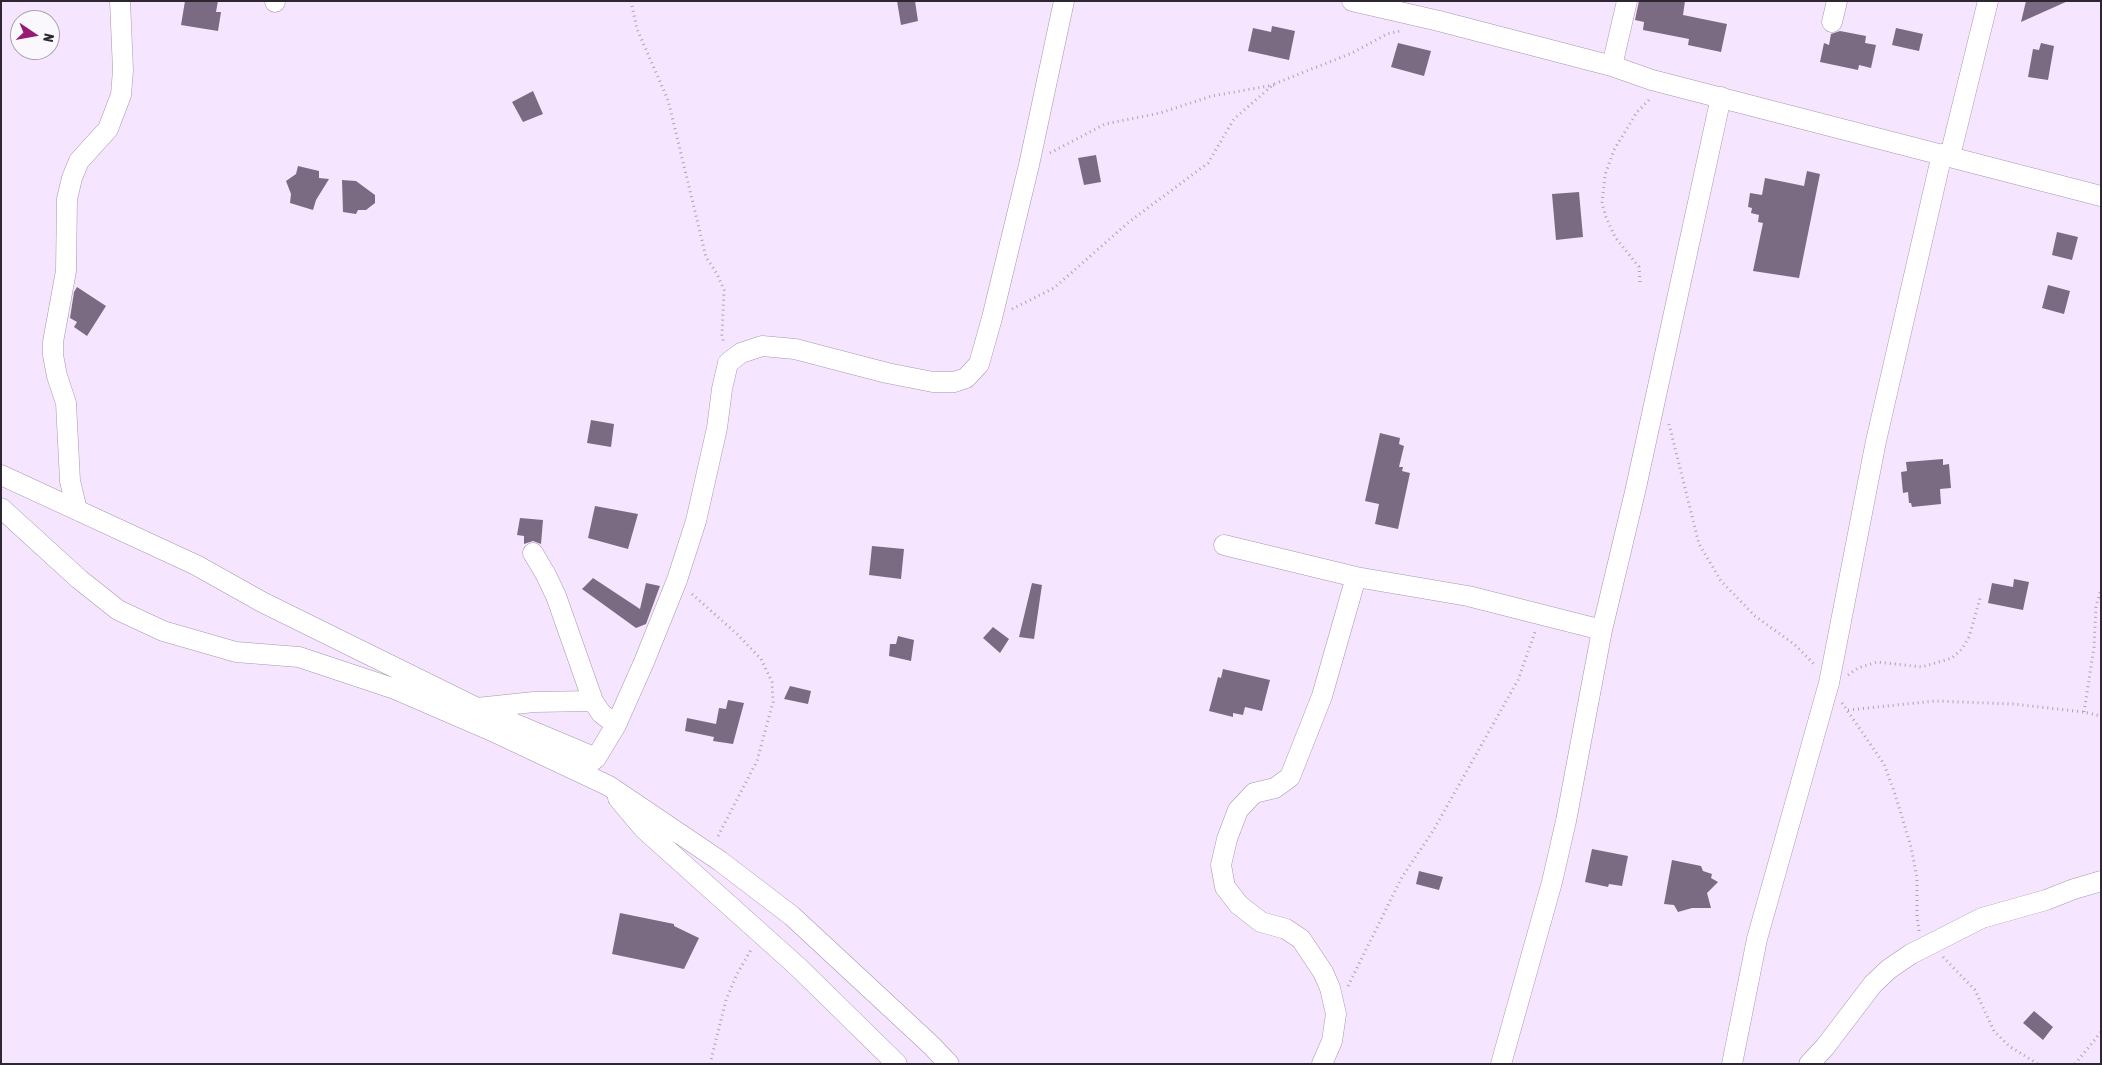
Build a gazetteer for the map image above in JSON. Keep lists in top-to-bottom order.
{
  "north": "right"
}
